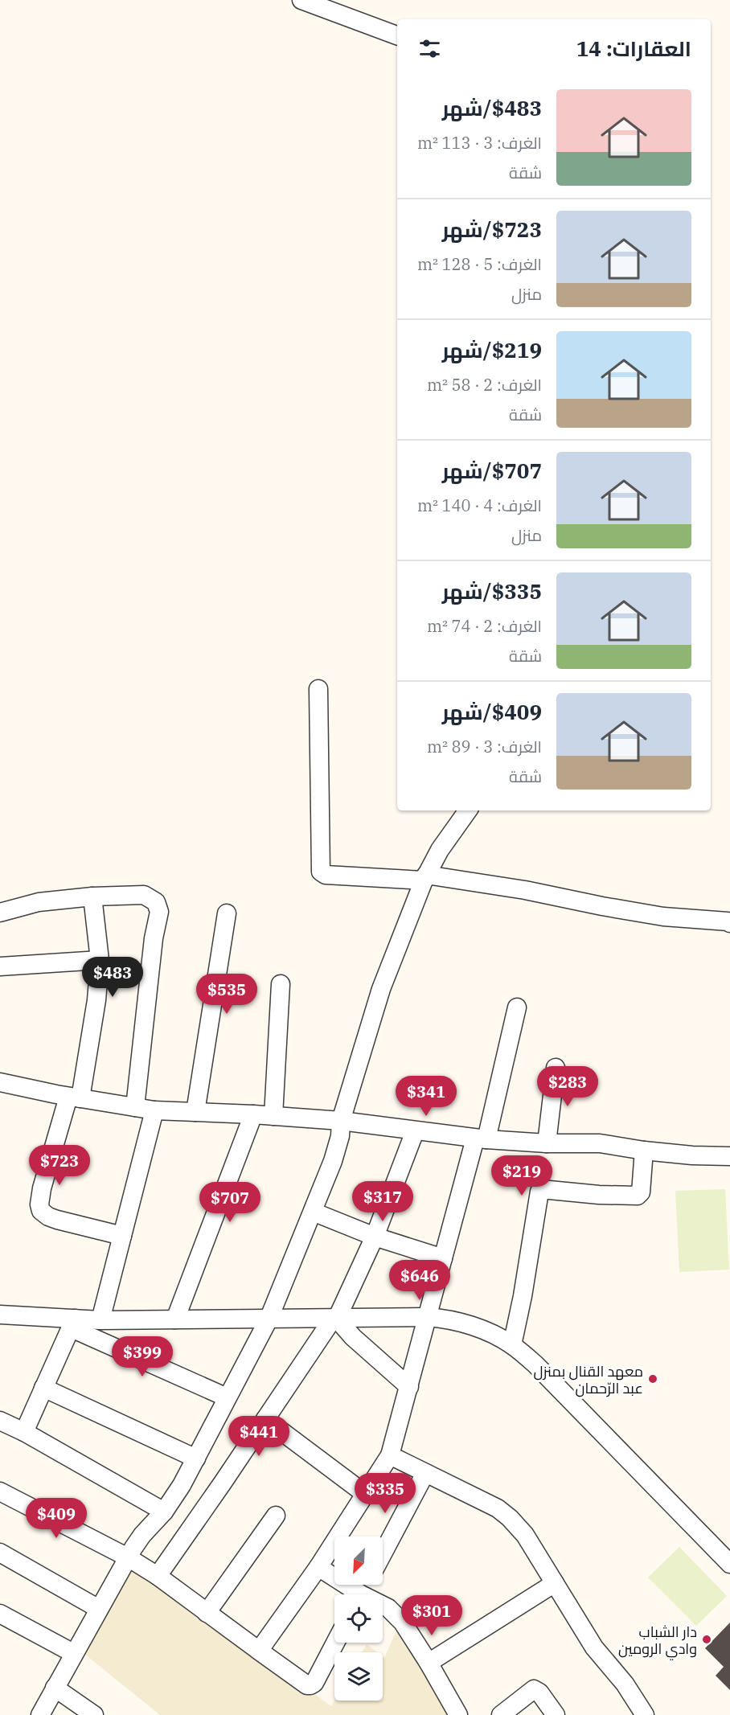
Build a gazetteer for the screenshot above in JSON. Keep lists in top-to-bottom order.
{
  "places": ["معهد القنال بمنزل عبد الرّحمان", "دار الشباب وادي الرومين"],
  "north": "bottom left",
  "page": {
    "heading": "العقارات: 14",
    "list": [
      {
        "name": "$483/شهر",
        "note": "الغرف: 3 · 113 m² · شقة"
      },
      {
        "name": "$723/شهر",
        "note": "الغرف: 5 · 128 m² · منزل"
      },
      {
        "name": "$219/شهر",
        "note": "الغرف: 2 · 58 m² · شقة"
      },
      {
        "name": "$707/شهر",
        "note": "الغرف: 4 · 140 m² · منزل"
      },
      {
        "name": "$335/شهر",
        "note": "الغرف: 2 · 74 m² · شقة"
      },
      {
        "name": "$409/شهر",
        "note": "الغرف: 3 · 89 m² · شقة"
      }
    ],
    "price": [
      "$483",
      "$535",
      "$283",
      "$341",
      "$723",
      "$219",
      "$317",
      "$707",
      "$646",
      "$399",
      "$441",
      "$335",
      "$409",
      "$301"
    ]
  }
}
